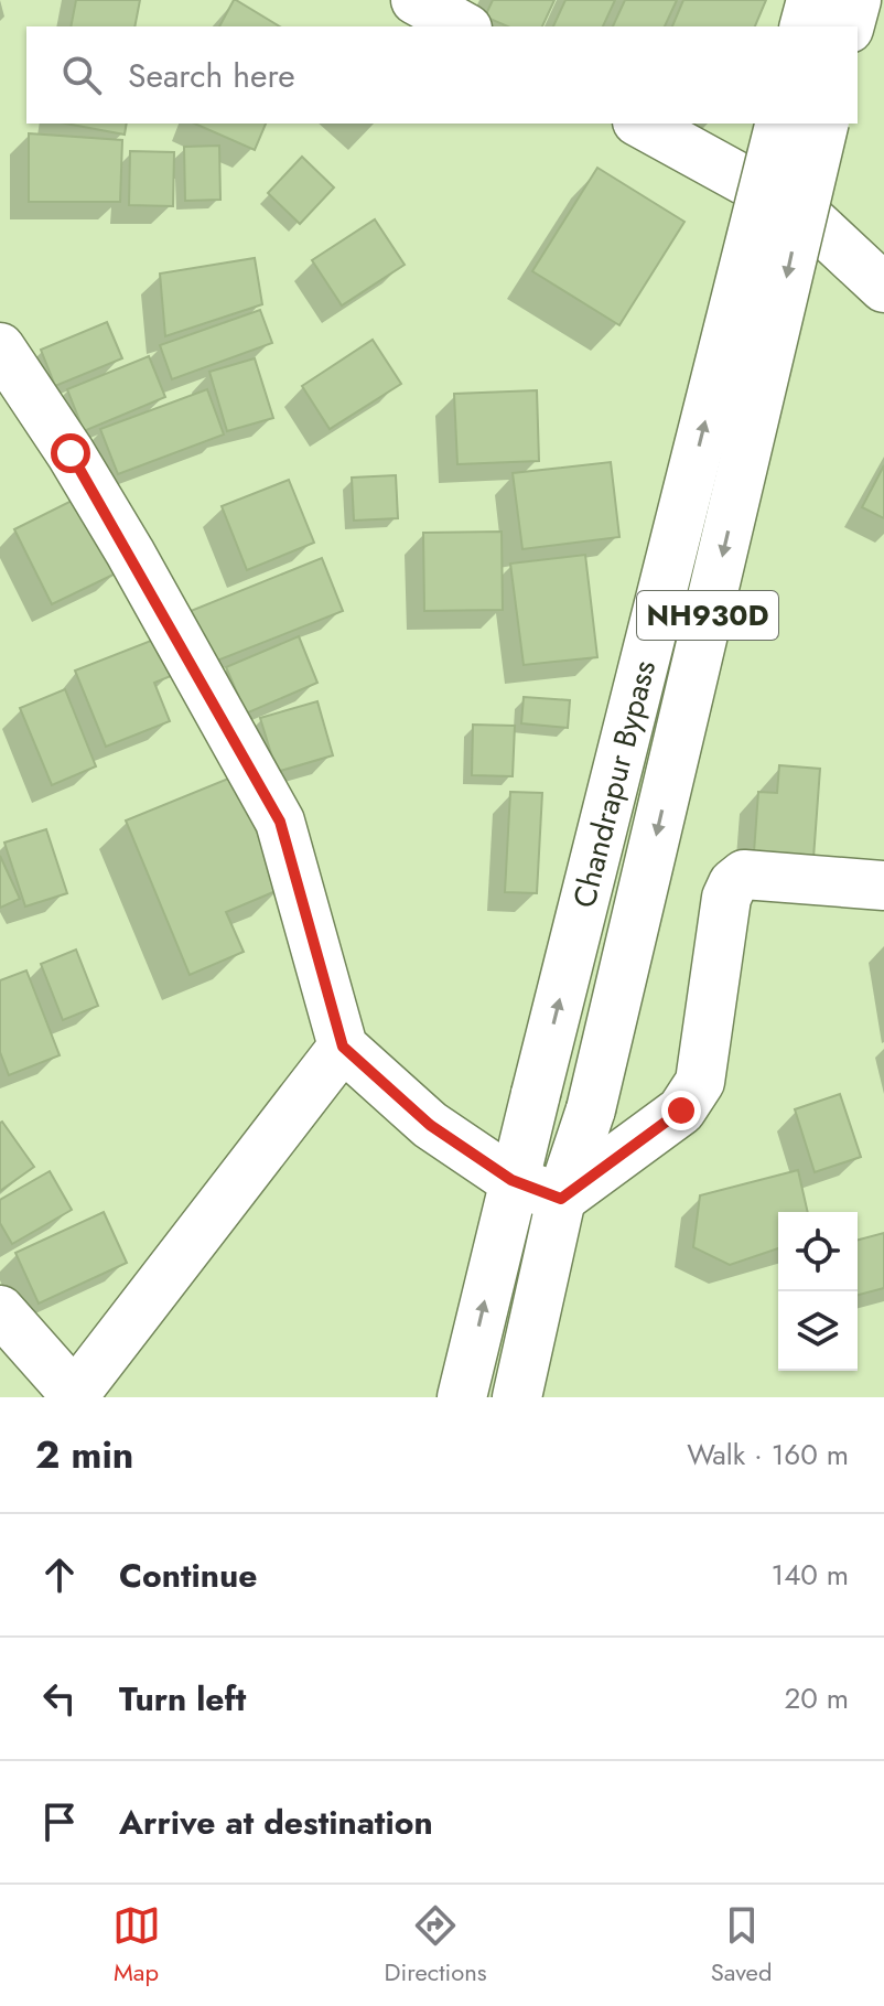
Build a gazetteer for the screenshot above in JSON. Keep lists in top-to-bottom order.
{
  "streets": {
    "main road": ["NH930D", "Chandrapur Bypass"]
  },
  "page": {
    "search": "Search here",
    "heading": ["2 min", "Walk · 160 m"],
    "list": [
      ["Continue", "140 m"],
      ["Turn left", "20 m"],
      "Arrive at destination"
    ],
    "nav": ["Map", "Directions", "Saved"]
  }
}
